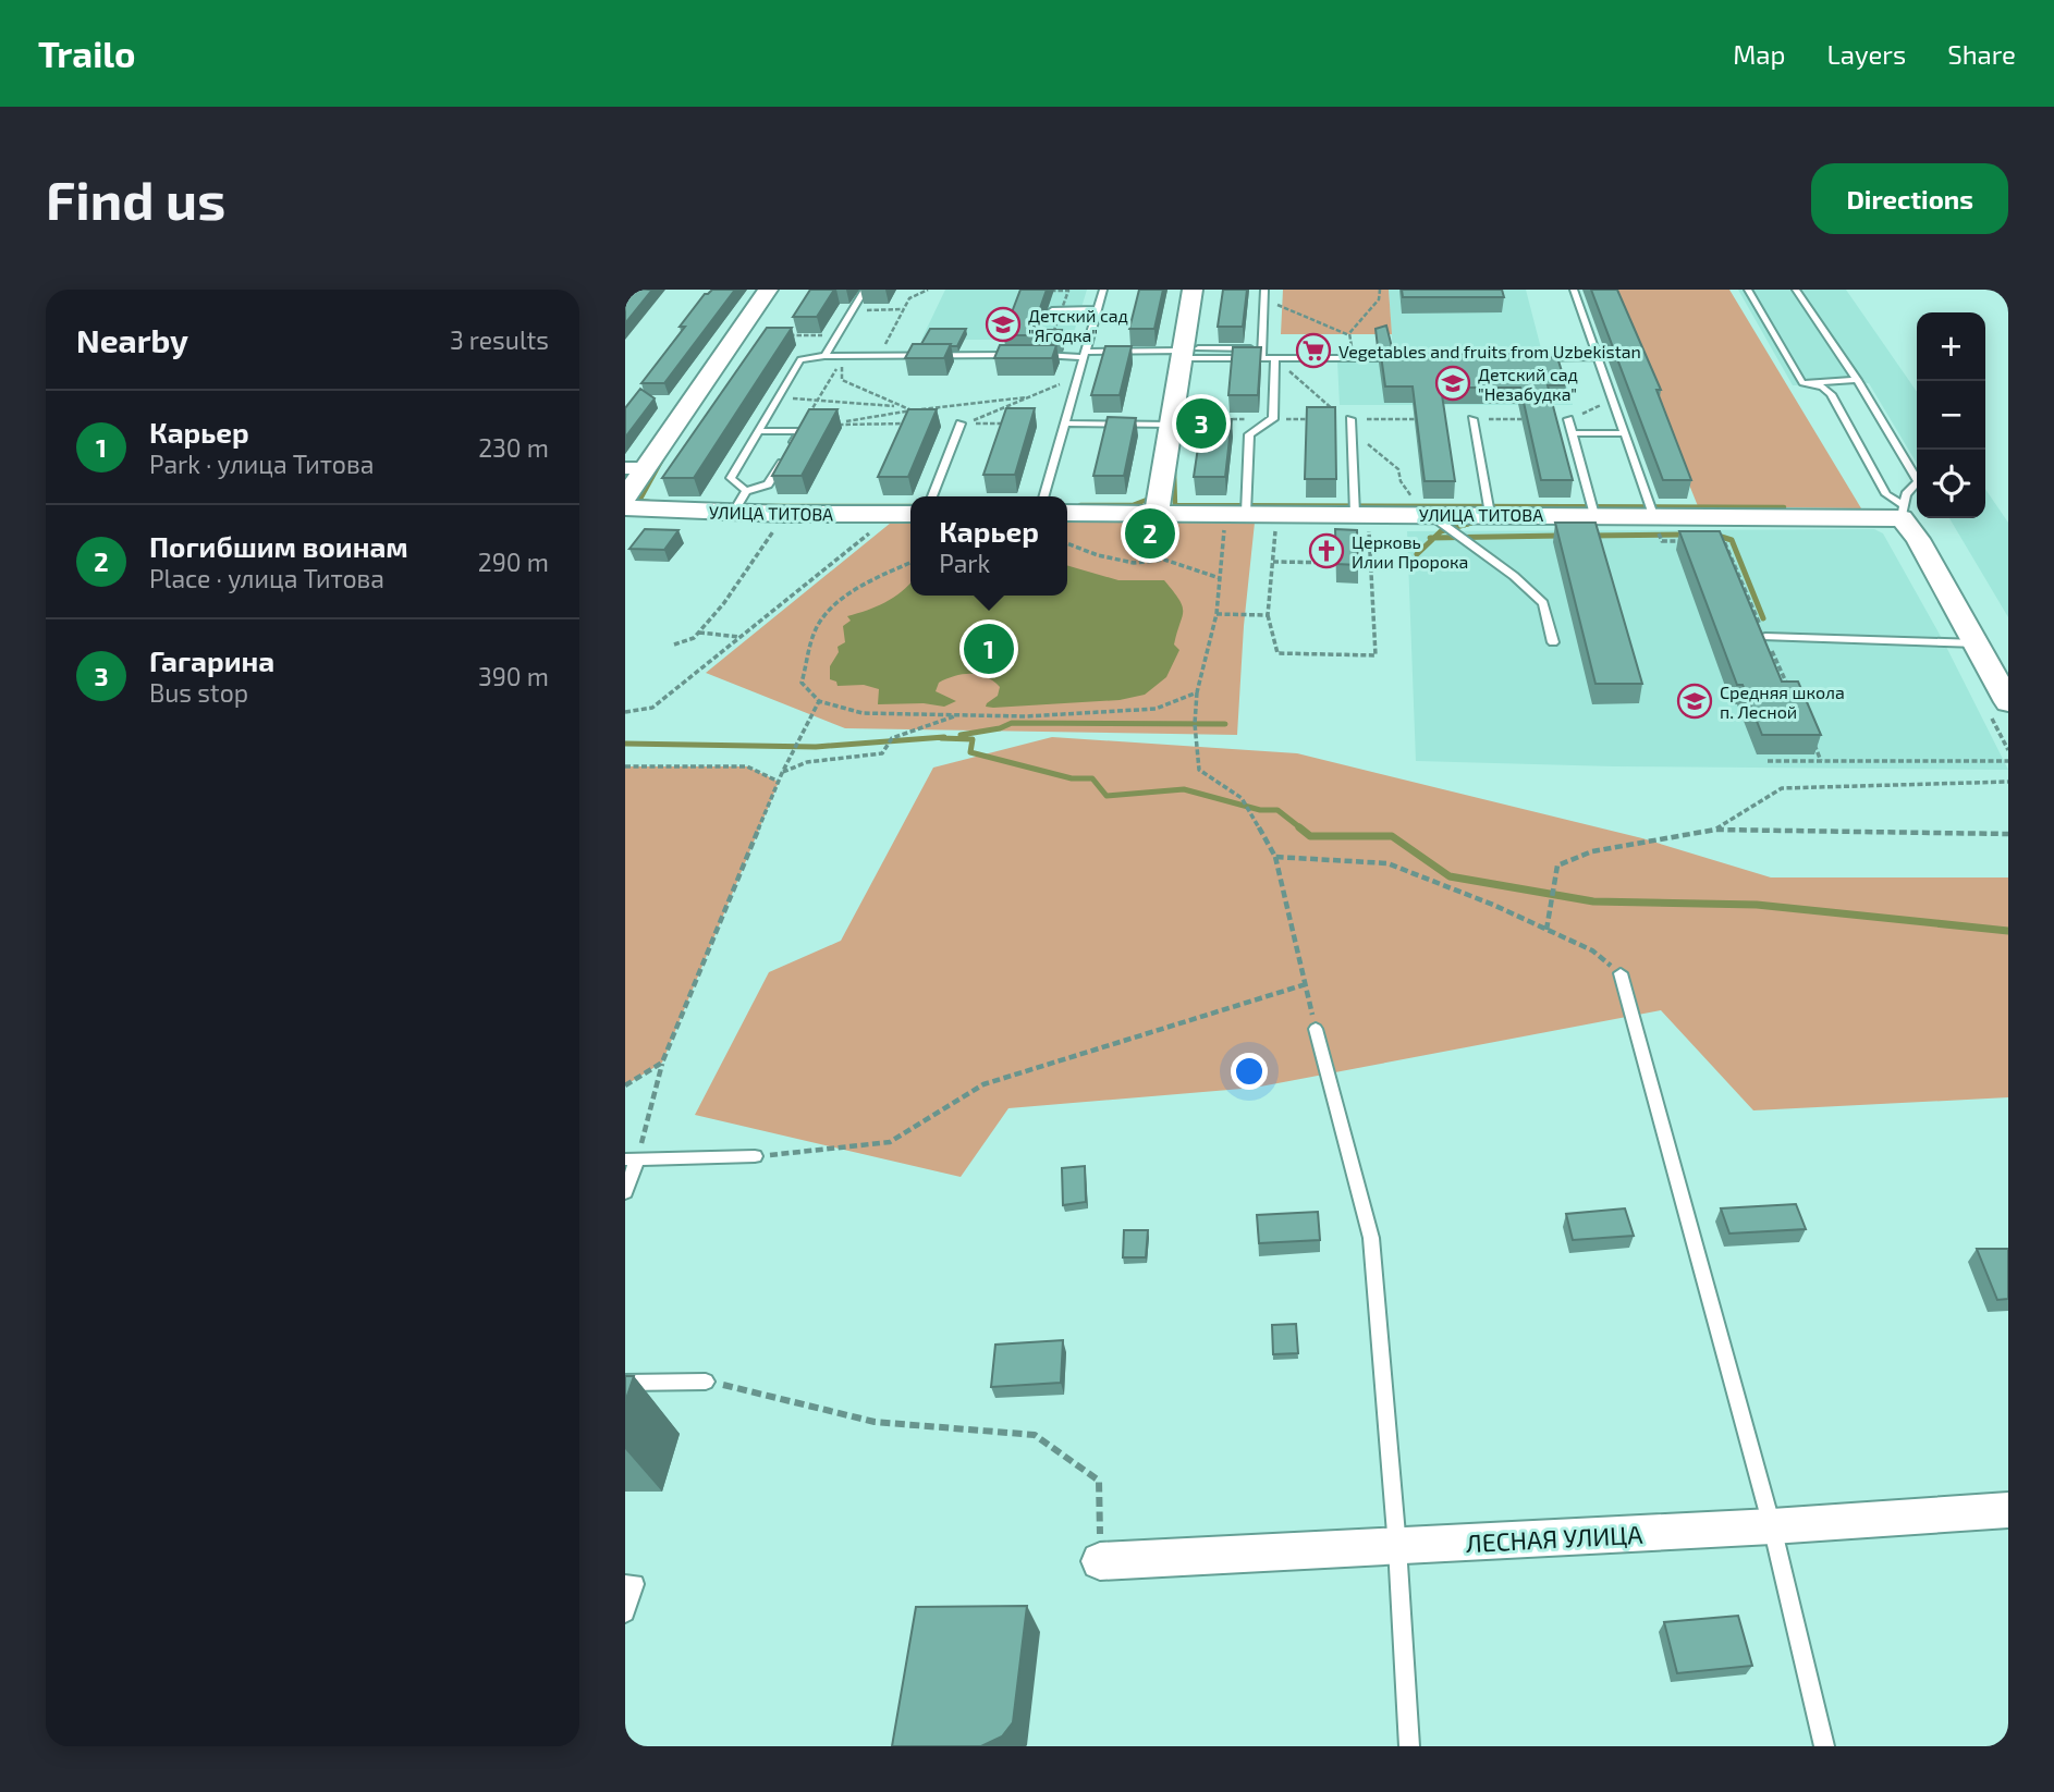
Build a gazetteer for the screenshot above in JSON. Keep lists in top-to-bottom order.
{
  "streets": {
    "street": ["УЛИЦА ТИТОВА", "ЛЕСНАЯ УЛИЦА"]
  },
  "places": {
    "school or university": ["Детский сад \"Ягодка\"", "Детский сад \"Незабудка\"", "Средняя школа п. Лесной"],
    "supermarket": ["Vegetables and fruits from Uzbekistan"],
    "church": ["Церковь Илии Пророка"]
  },
  "page": {
    "header": "Trailo",
    "nav": ["Map", "Layers", "Share"],
    "buttons": "Directions",
    "title": "Find us",
    "heading": ["Nearby", "3 results"],
    "map_buttons": ["+", "−"],
    "list": [
      {
        "mark": "1",
        "name": "Карьер",
        "note": "Park · улица Титова",
        "value": "230 m"
      },
      {
        "mark": "2",
        "name": "Погибшим воинам",
        "note": "Place · улица Титова",
        "value": "290 m"
      },
      {
        "mark": "3",
        "name": "Гагарина",
        "note": "Bus stop",
        "value": "390 m"
      }
    ],
    "pins": ["3", "2", "1"],
    "popup": ["Карьер", "Park"]
  }
}
